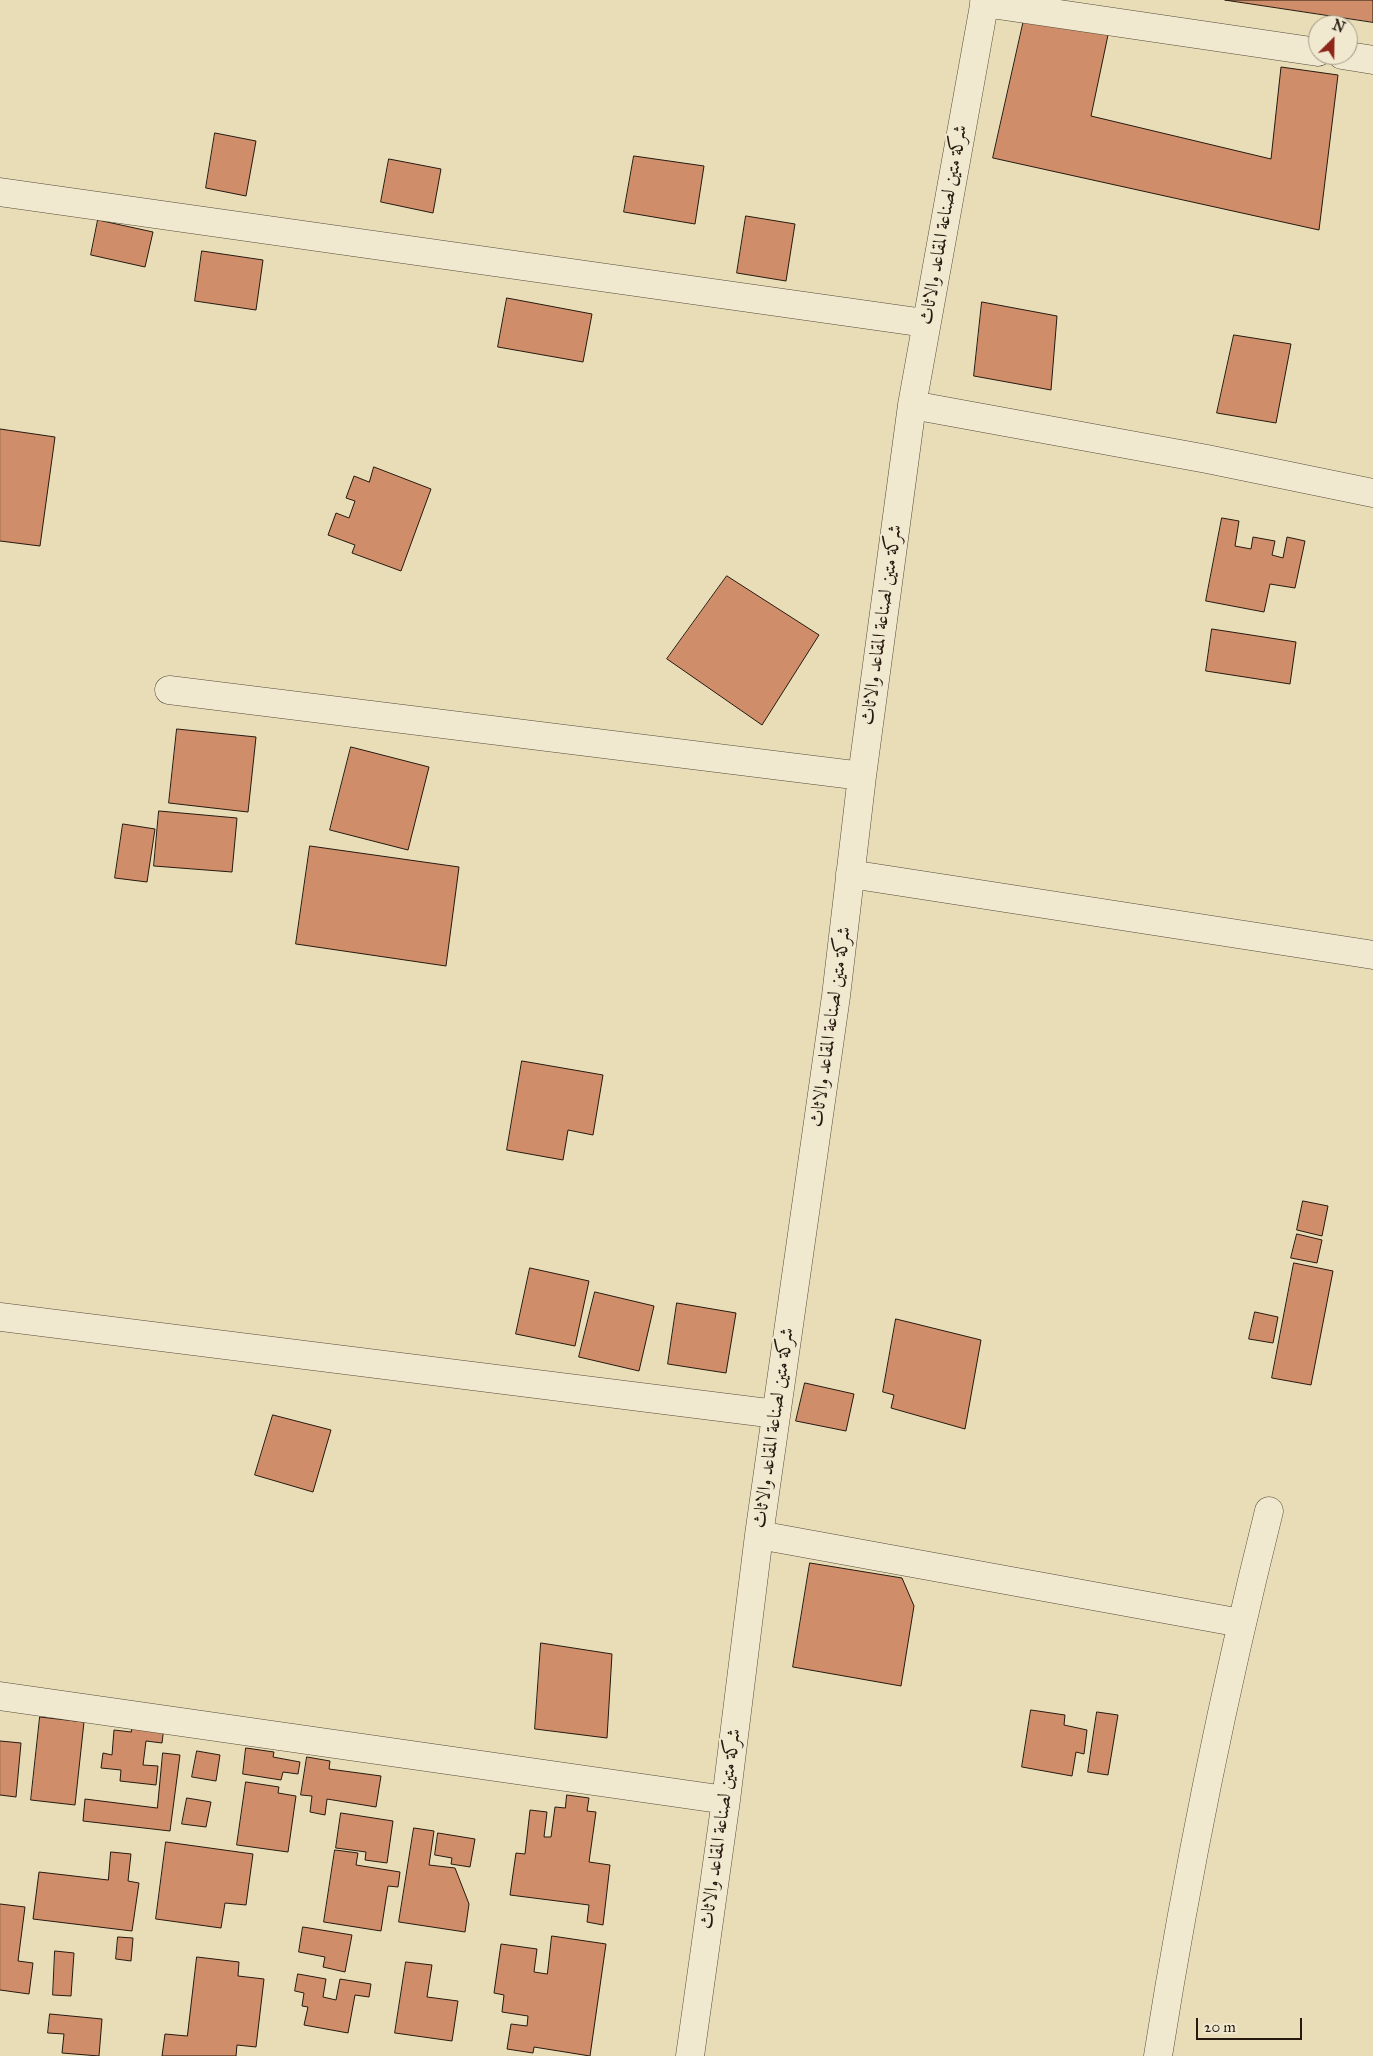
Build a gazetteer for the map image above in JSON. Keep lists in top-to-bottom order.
{
  "streets": {
    "street": ["شركة متين لصناعة المقاعد والاثاث"]
  },
  "scale_bar": "20 m",
  "north": "top right"
}
